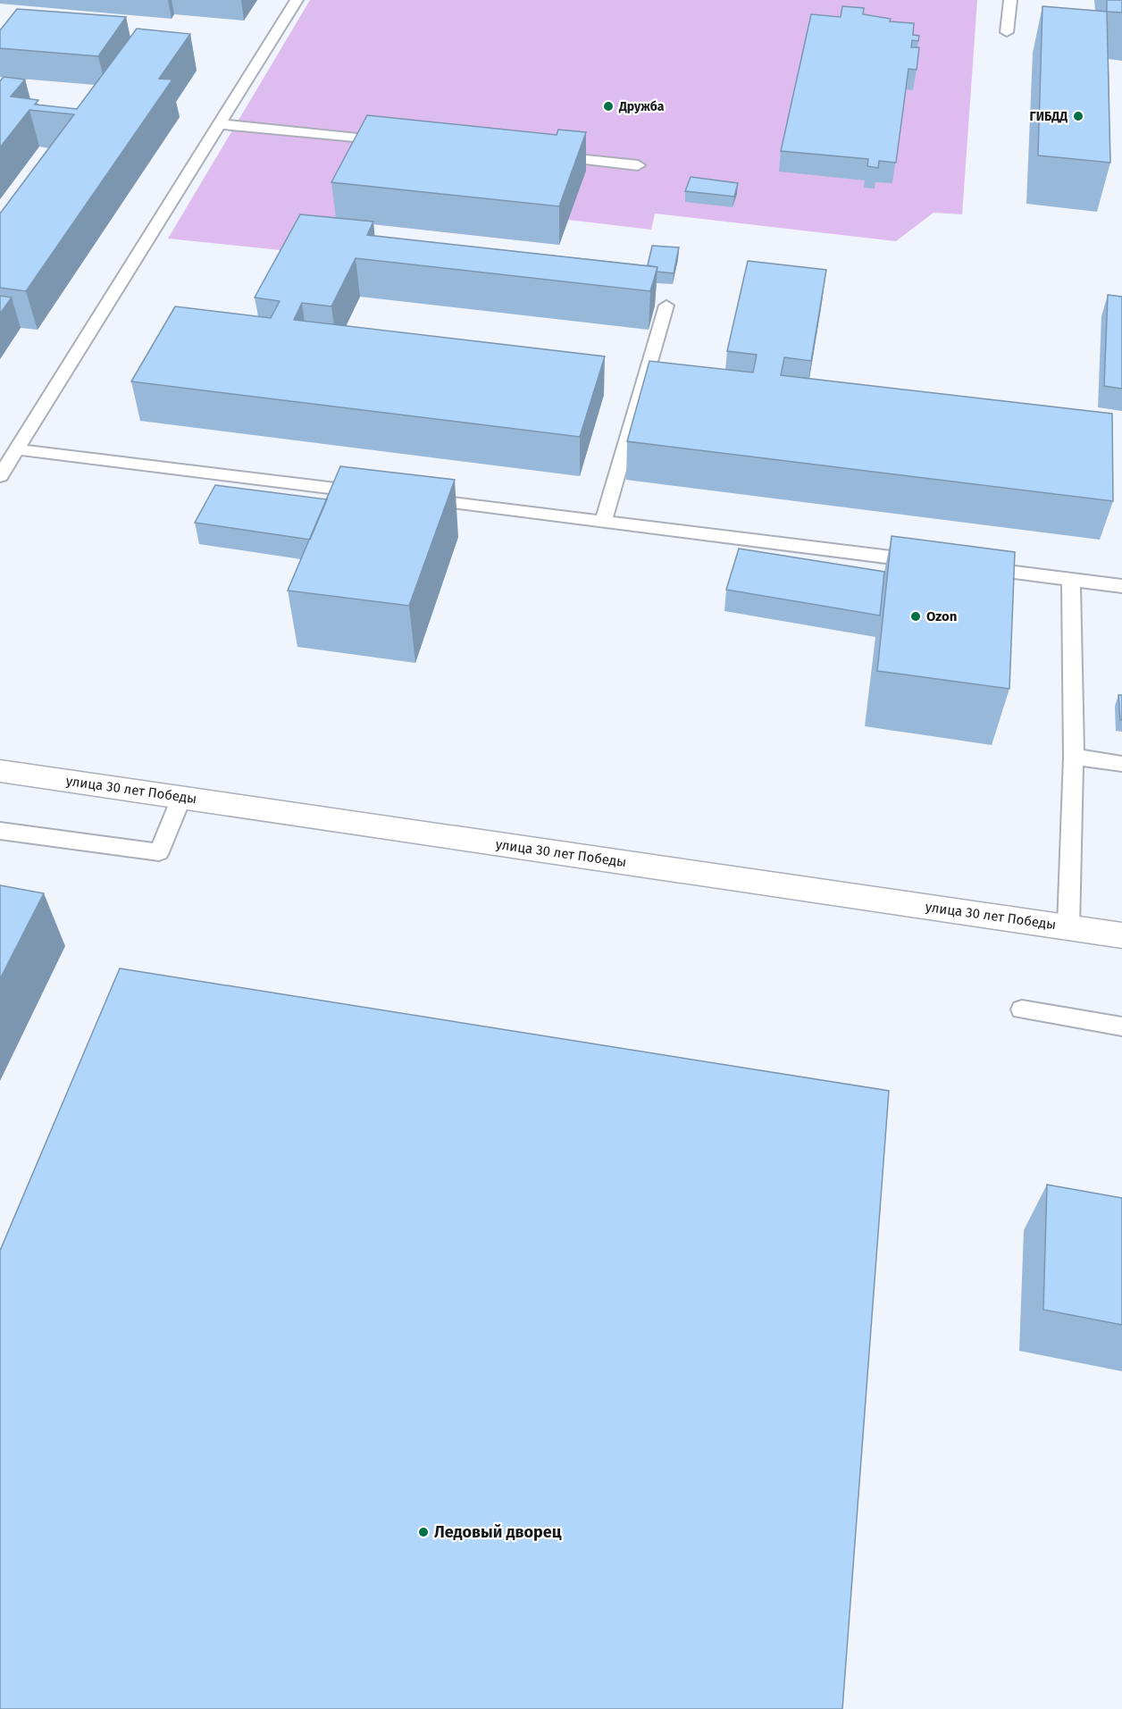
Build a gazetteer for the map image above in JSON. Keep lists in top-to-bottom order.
{
  "streets": {
    "street": ["улица 30 лет Победы"]
  },
  "places": [
    "Дружба",
    "ГИБДД",
    "Ozon",
    "Ледовый дворец"
  ]
}
